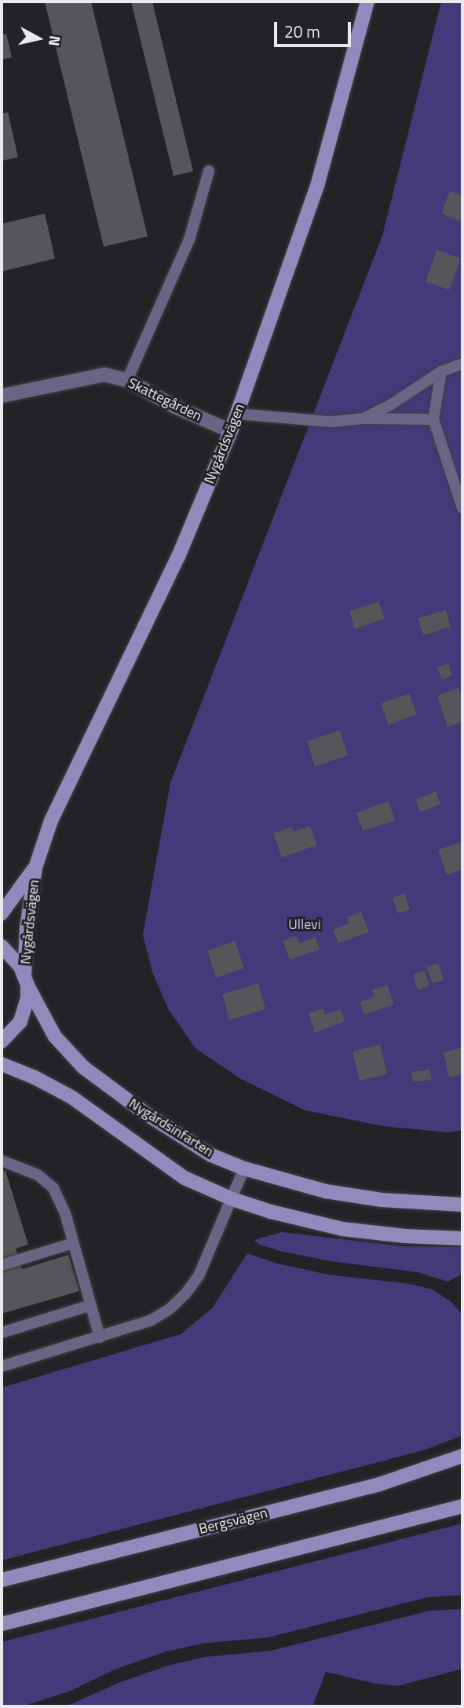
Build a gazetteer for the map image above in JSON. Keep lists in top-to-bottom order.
{
  "streets": {
    "street": [
      "Skattegården",
      "Nygårdsvägen",
      "Nygårdsinfarten",
      "Bergsvägen"
    ]
  },
  "crossings": [
    ["Skattegården", "Nygårdsvägen"],
    ["Nygårdsvägen", "Nygårdsinfarten"]
  ],
  "parks": ["Ullevi"],
  "scale_bar": "20 m",
  "north": "right"
}
